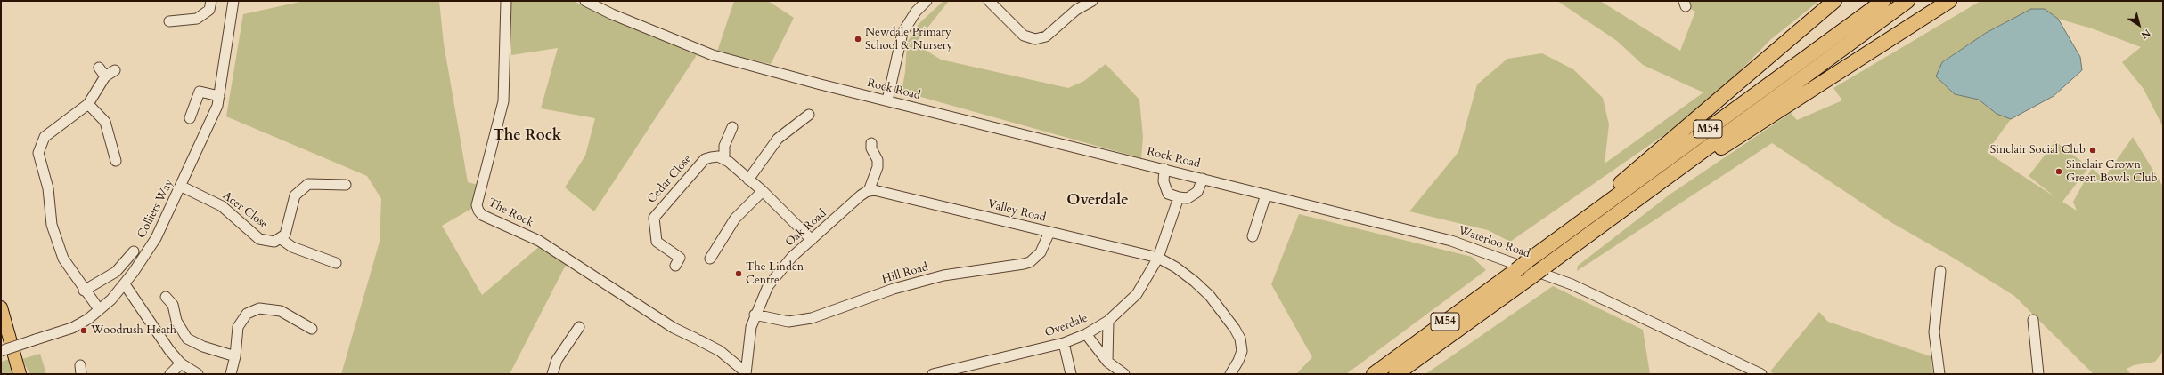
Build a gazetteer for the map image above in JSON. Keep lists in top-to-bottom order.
{
  "streets": {
    "highway": ["M54"],
    "street": [
      "Rock Road",
      "Cedar Close",
      "Colliers Way",
      "Acer Close",
      "Valley Road",
      "The Rock",
      "Oak Road",
      "Waterloo Road",
      "Hill Road",
      "Overdale"
    ]
  },
  "crossings": [
    ["Rock Road", "Waterloo Road"],
    ["Colliers Way", "Acer Close"],
    ["Valley Road", "Oak Road"],
    ["Valley Road", "Hill Road"],
    ["Valley Road", "Overdale"],
    ["The Rock", "Oak Road"],
    ["Oak Road", "Hill Road"]
  ],
  "districts": ["The Rock", "Overdale"],
  "places": [
    "Newdale Primary School & Nursery",
    "Sinclair Social Club",
    "Sinclair Crown Green Bowls Club",
    "The Linden Centre",
    "Woodrush Heath"
  ],
  "north": "bottom right"
}
